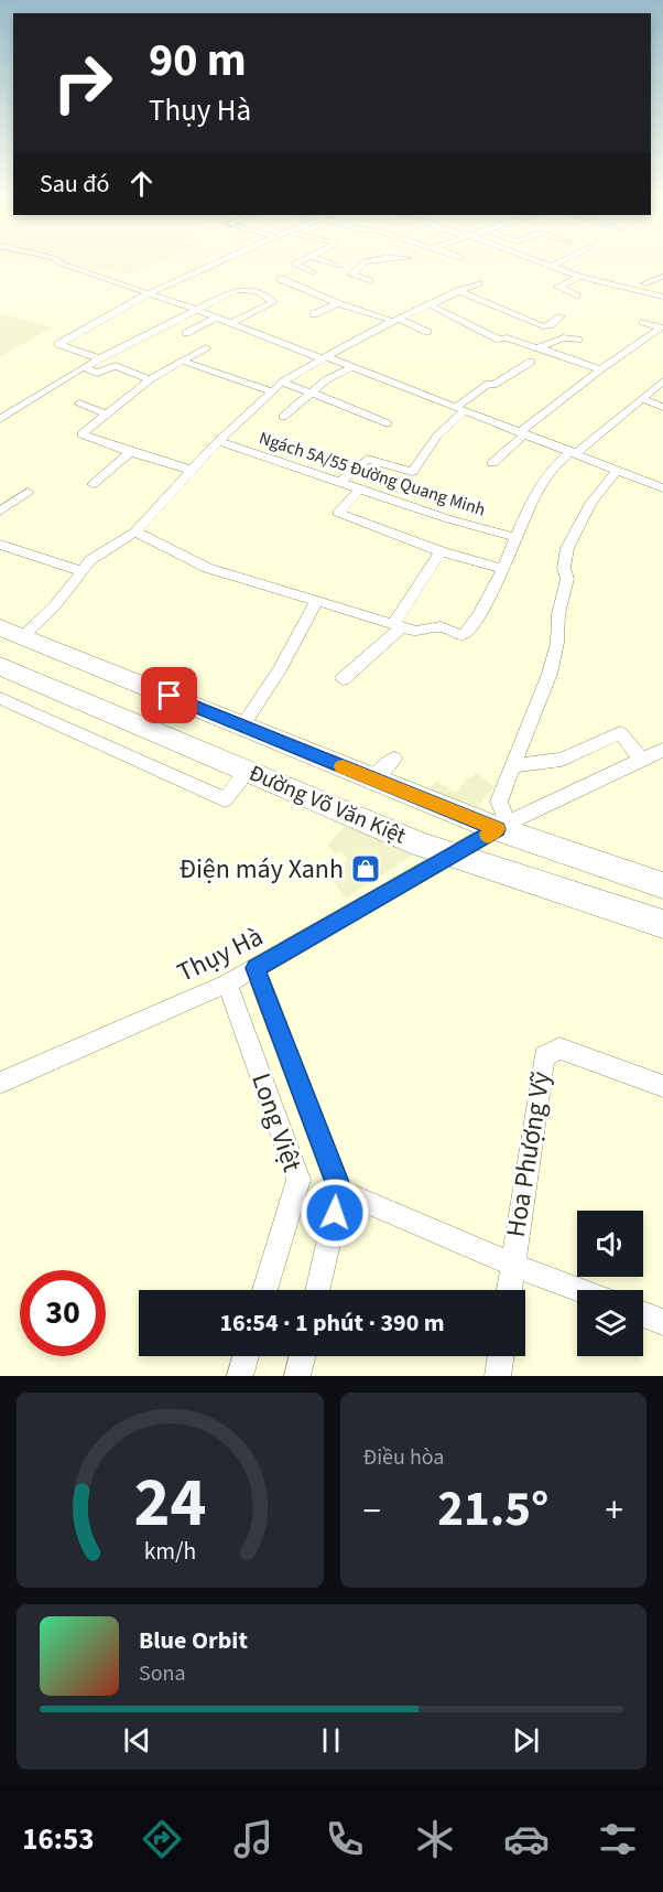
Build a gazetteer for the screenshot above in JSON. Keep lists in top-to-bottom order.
{
  "streets": {
    "highway": ["Đường Võ Văn Kiệt"],
    "street": [
      "Ngách 5A/55 Đường Quang Minh",
      "Thụy Hà",
      "Long Việt",
      "Hoa Phượng Vỹ"
    ]
  },
  "crossings": [
    ["Đường Võ Văn Kiệt", "Thụy Hà"],
    ["Thụy Hà", "Long Việt"]
  ],
  "places": {
    "shop": ["Điện máy Xanh"]
  },
  "page": {
    "turn": ["90 m", "Thụy Hà"],
    "then": "Sau đó",
    "limit": "30",
    "trip": "16:54 · 1 phút · 390 m",
    "tile": "Điều hòa",
    "heat": ["−", "21.5°", "+"],
    "song": ["Blue Orbit", "Sona"],
    "tabs": "16:53",
    "gauge": ["24", "km/h"]
  }
}
